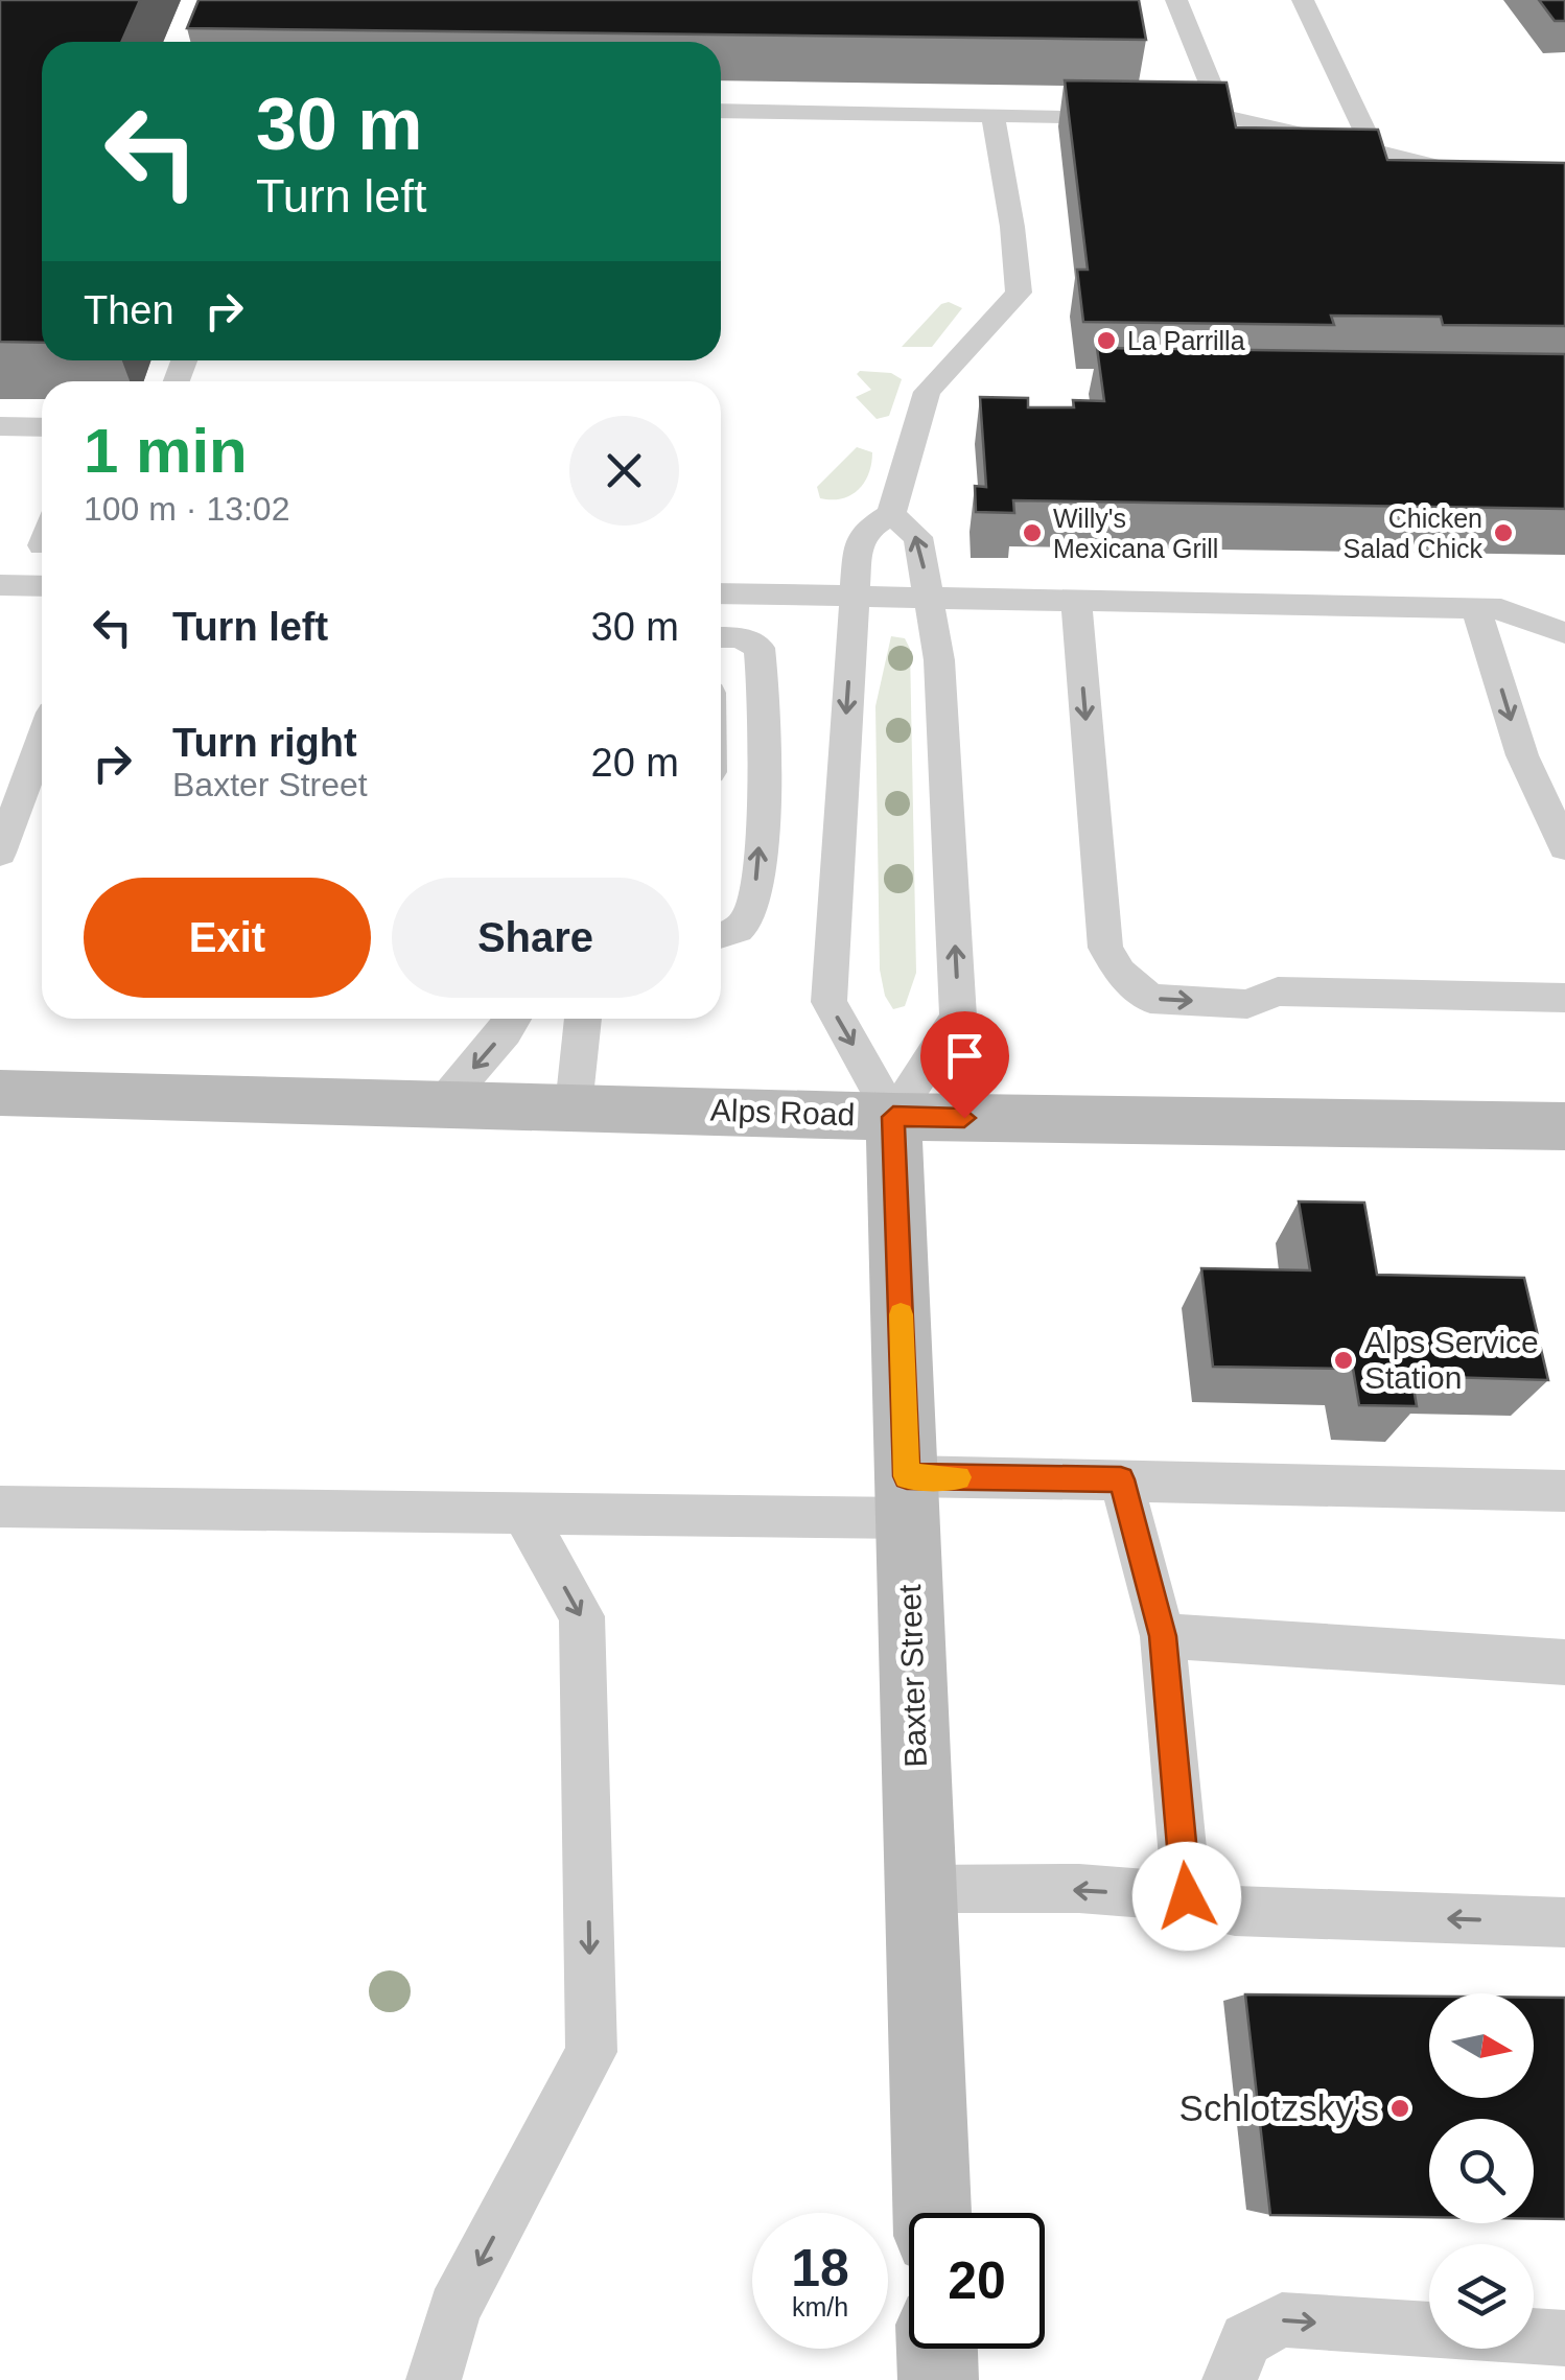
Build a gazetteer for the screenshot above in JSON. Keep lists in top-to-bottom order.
{
  "streets": {
    "main road": ["Alps Road", "Baxter Street"]
  },
  "crossings": [
    ["Alps Road", "Baxter Street"]
  ],
  "places": [
    "La Parrilla",
    "Willy's Mexicana Grill",
    "Chicken Salad Chick",
    "Alps Service Station",
    "Schlotzsky's"
  ],
  "north": "right",
  "page": {
    "turn": ["30 m", "Turn left"],
    "then": "Then",
    "heading": ["1 min", "100 m · 13:02"],
    "list": [
      {
        "name": "Turn left",
        "value": "30 m"
      },
      {
        "name": "Turn right",
        "note": "Baxter Street",
        "value": "20 m"
      }
    ],
    "buttons": ["Exit", "Share"],
    "speed": "18 km/h",
    "limit": "20"
  }
}
